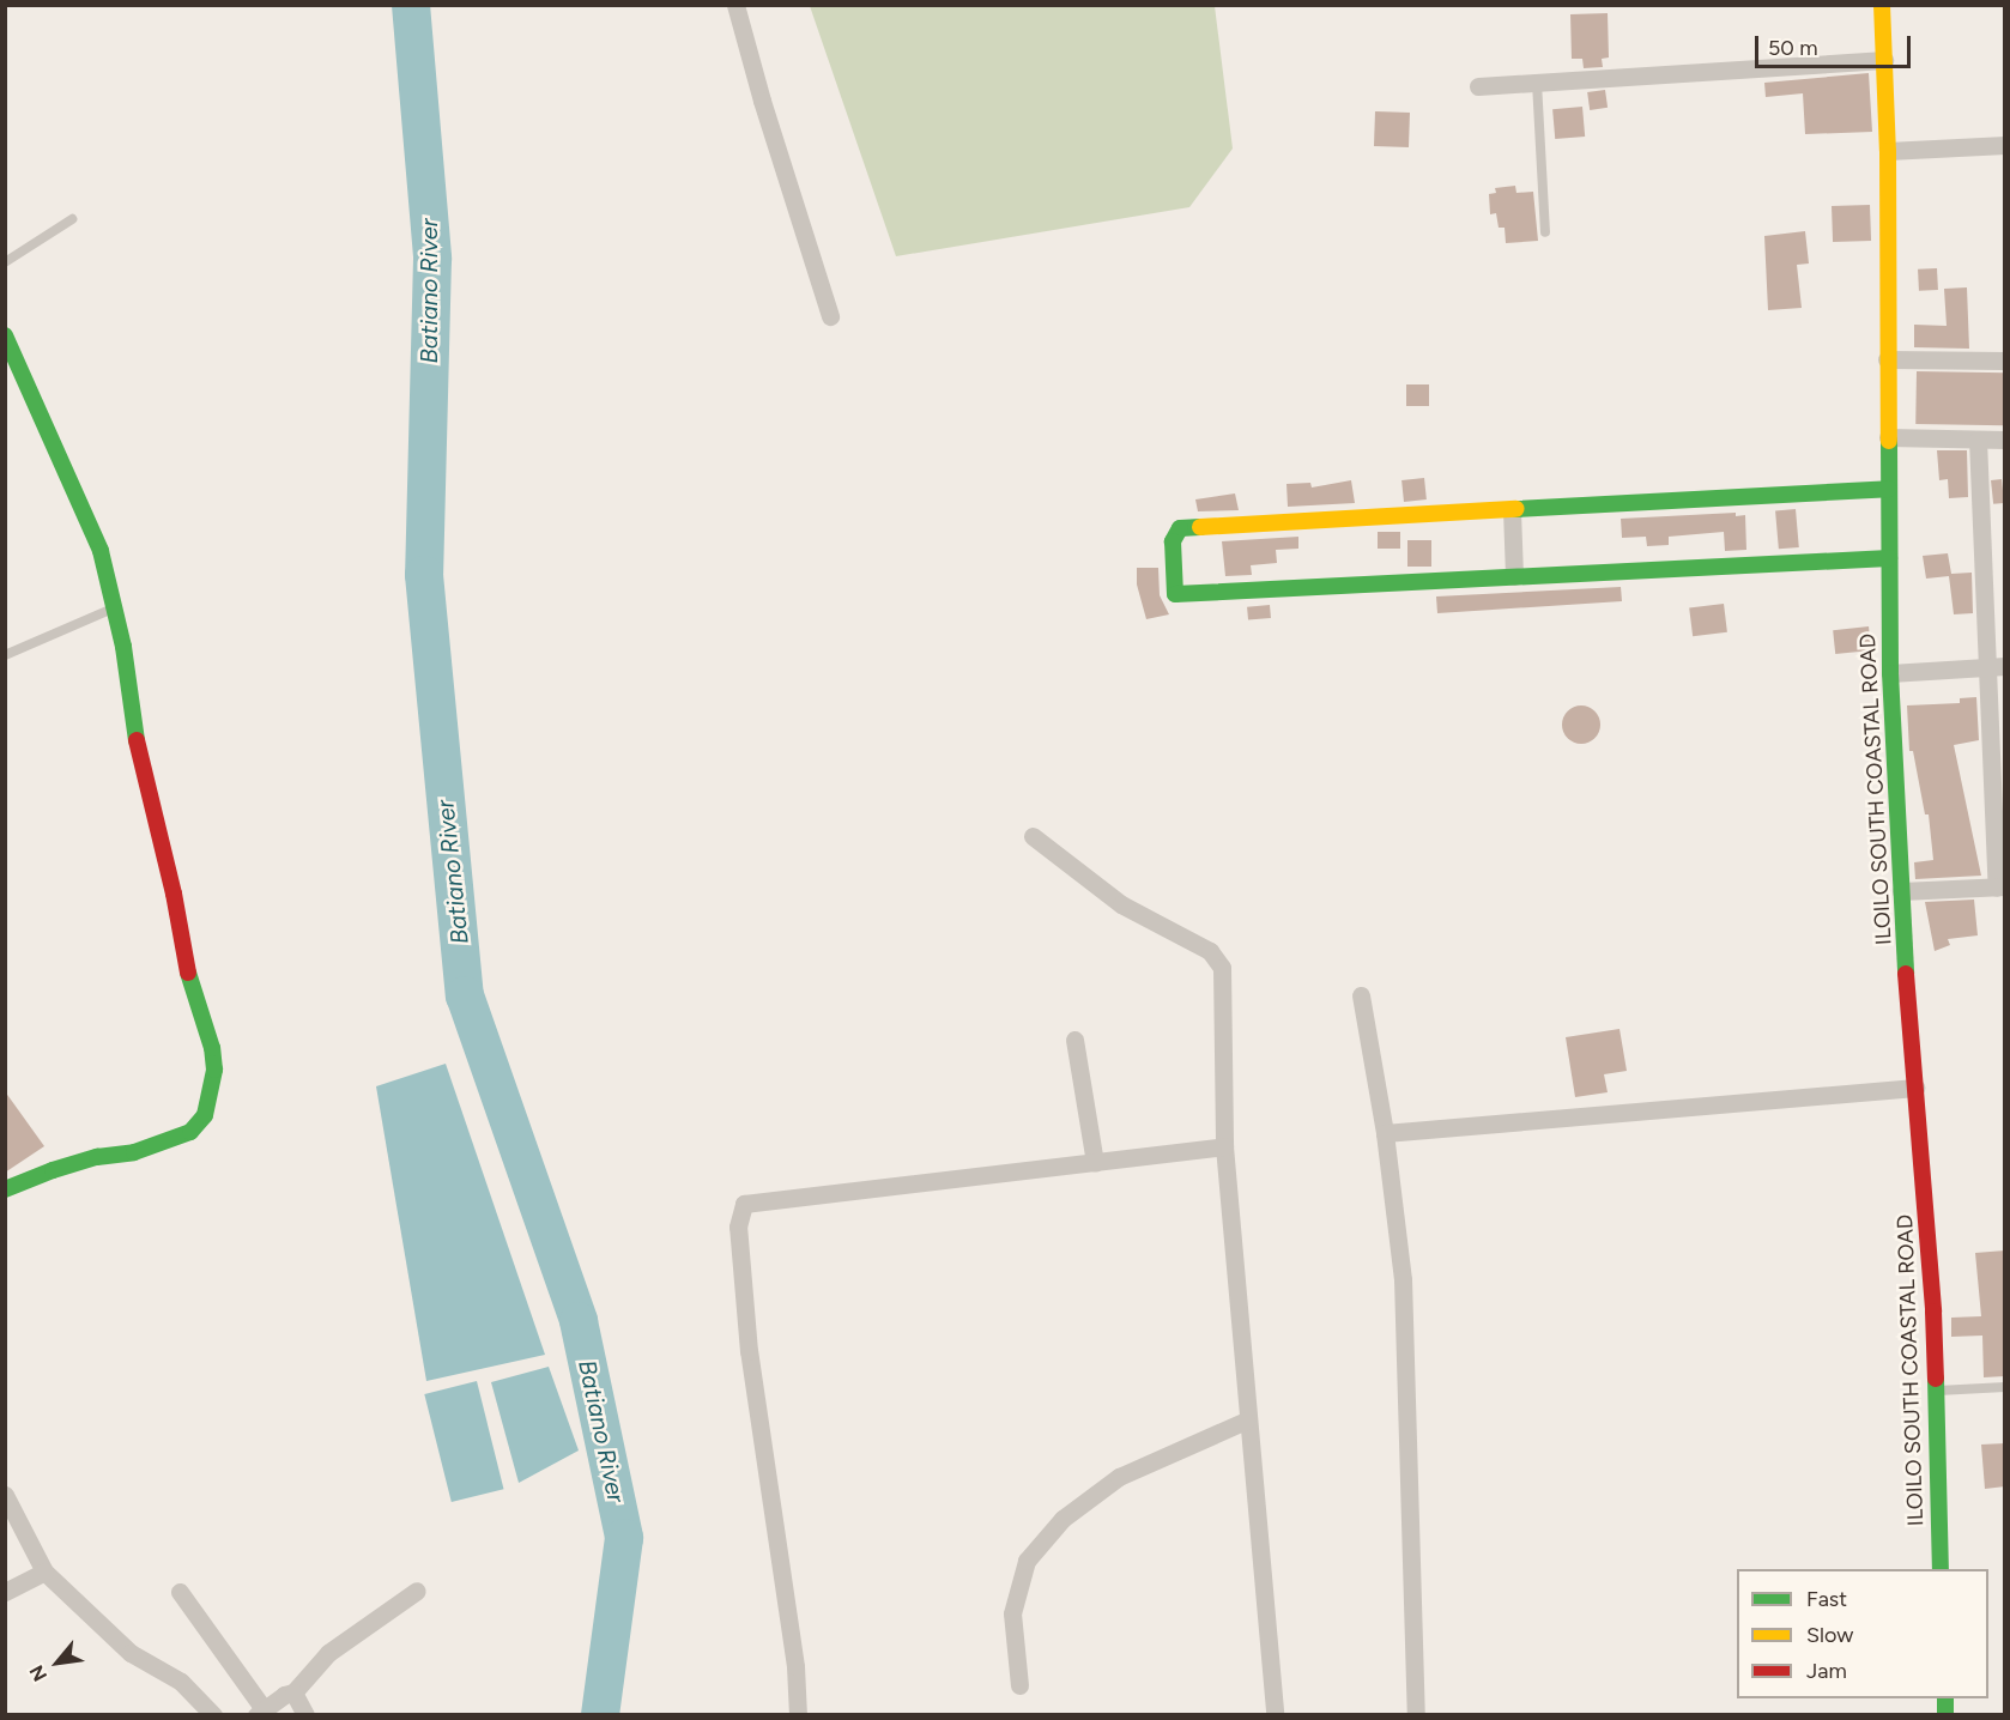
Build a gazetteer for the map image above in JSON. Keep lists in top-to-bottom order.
{
  "streets": {
    "street": ["ILOILO SOUTH COASTAL ROAD"]
  },
  "water": ["Batiano River"],
  "legend": ["Fast", "Slow", "Jam"],
  "scale_bar": "50 m",
  "north": "bottom left"
}
